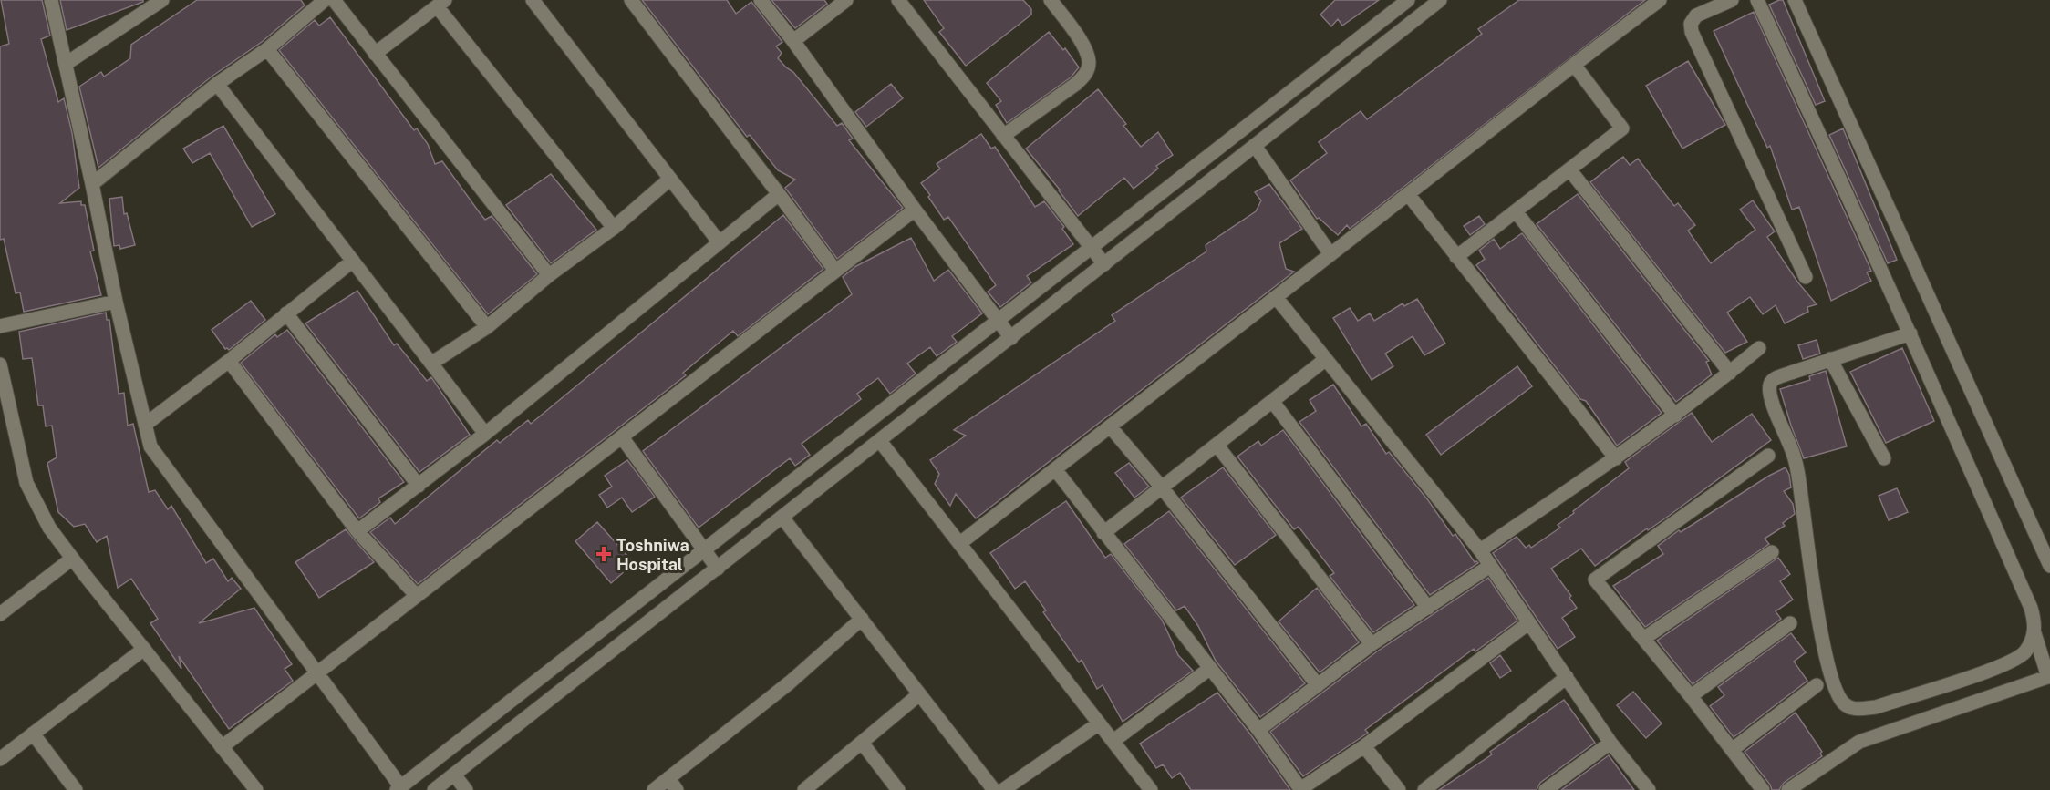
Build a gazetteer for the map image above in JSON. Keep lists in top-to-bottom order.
{
  "places": {
    "health": ["Toshniwa Hospital"]
  }
}
